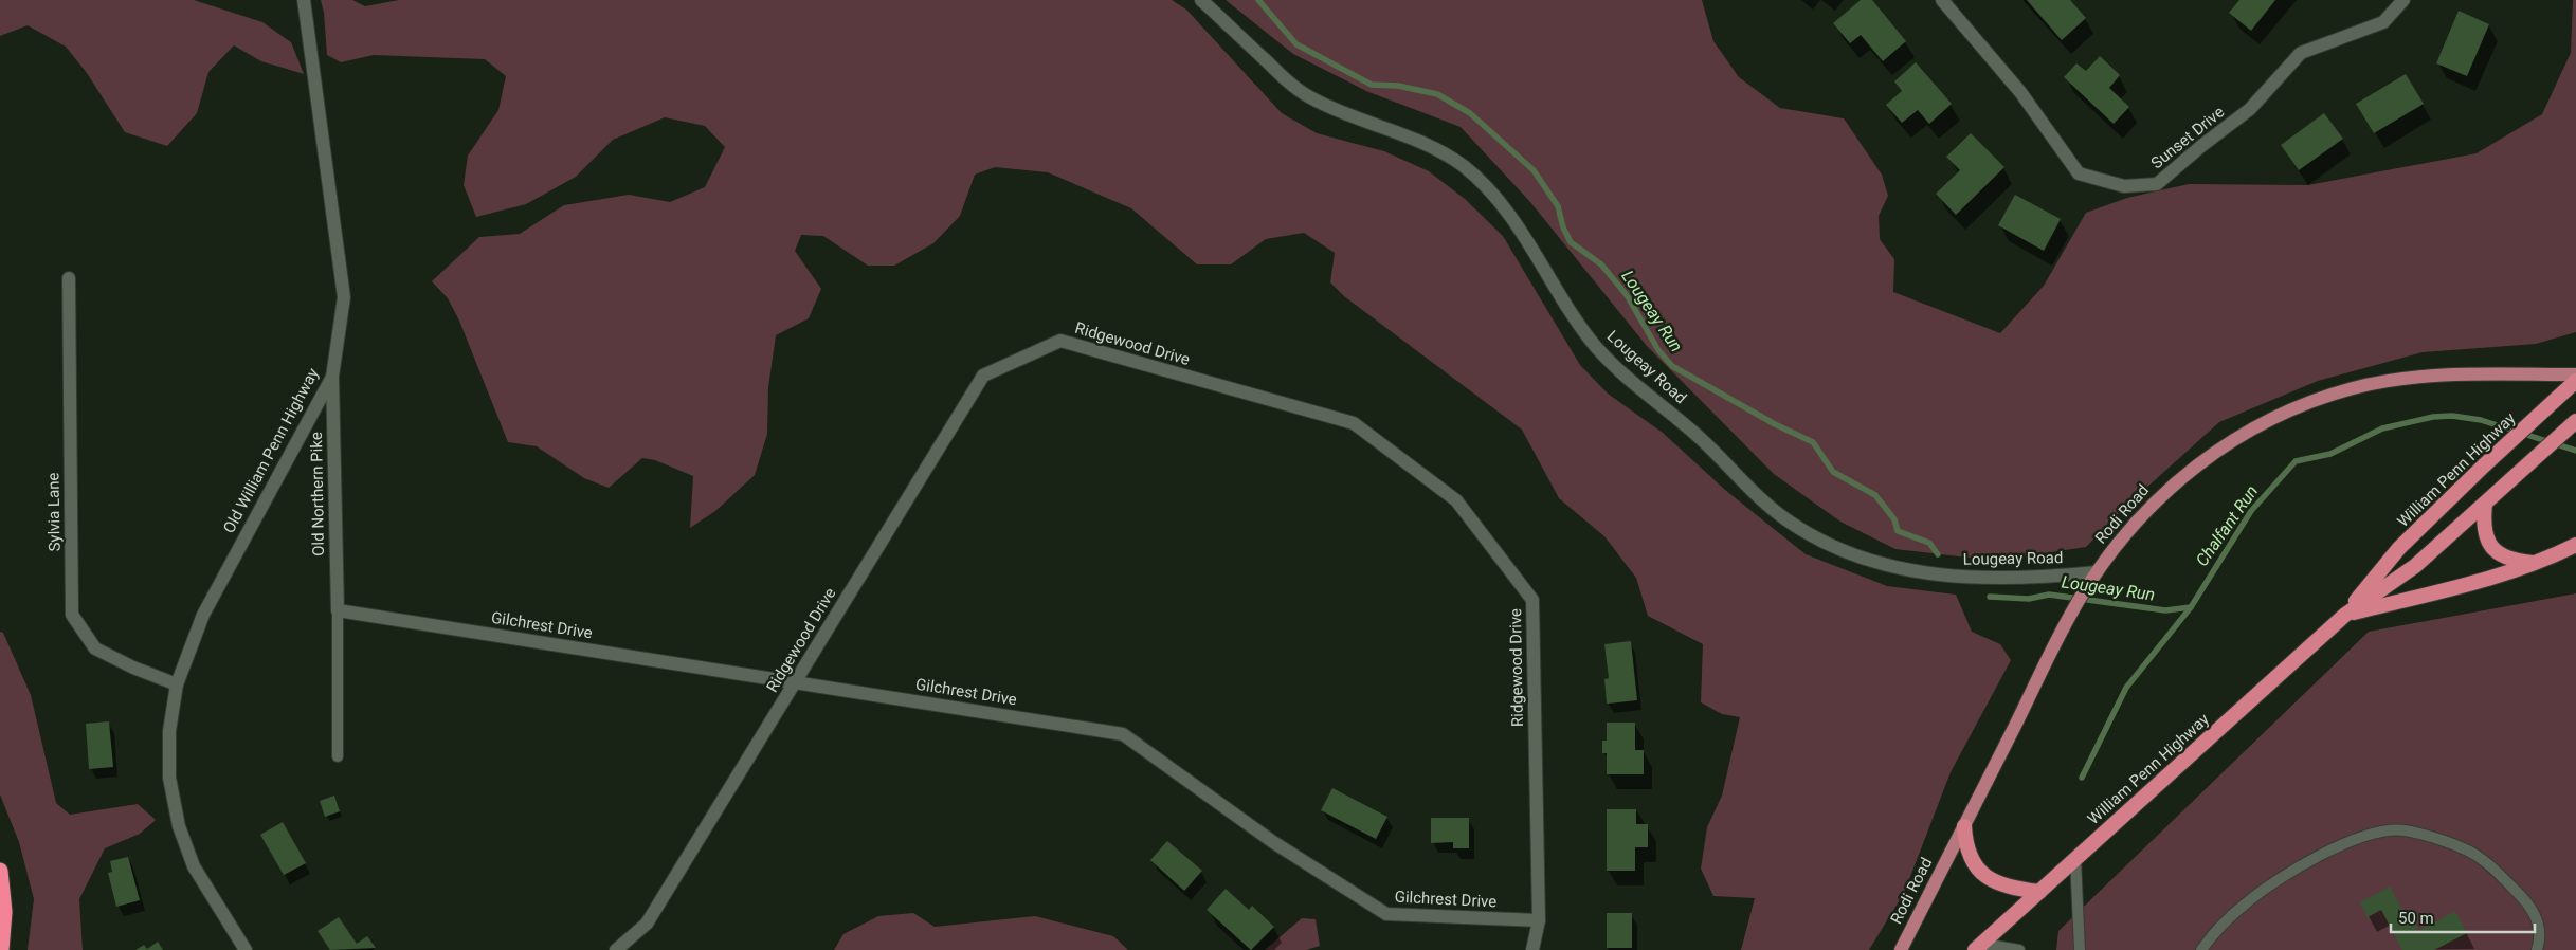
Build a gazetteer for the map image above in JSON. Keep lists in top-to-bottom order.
{
  "streets": {
    "highway": ["William Penn Highway"],
    "main road": ["Rodi Road"],
    "street": [
      "Sunset Drive",
      "Ridgewood Drive",
      "Lougeay Road",
      "Old William Penn Highway",
      "Old Northern Pike",
      "Sylvia Lane",
      "Gilchrest Drive"
    ]
  },
  "crossings": [
    ["Ridgewood Drive", "Gilchrest Drive"],
    ["Lougeay Road", "Rodi Road"],
    ["Old William Penn Highway", "Old Northern Pike"],
    ["Old William Penn Highway", "Sylvia Lane"],
    ["Old Northern Pike", "Gilchrest Drive"]
  ],
  "water": ["Lougeay Run", "Chalfant Run"],
  "scale_bar": "50 m"
}
